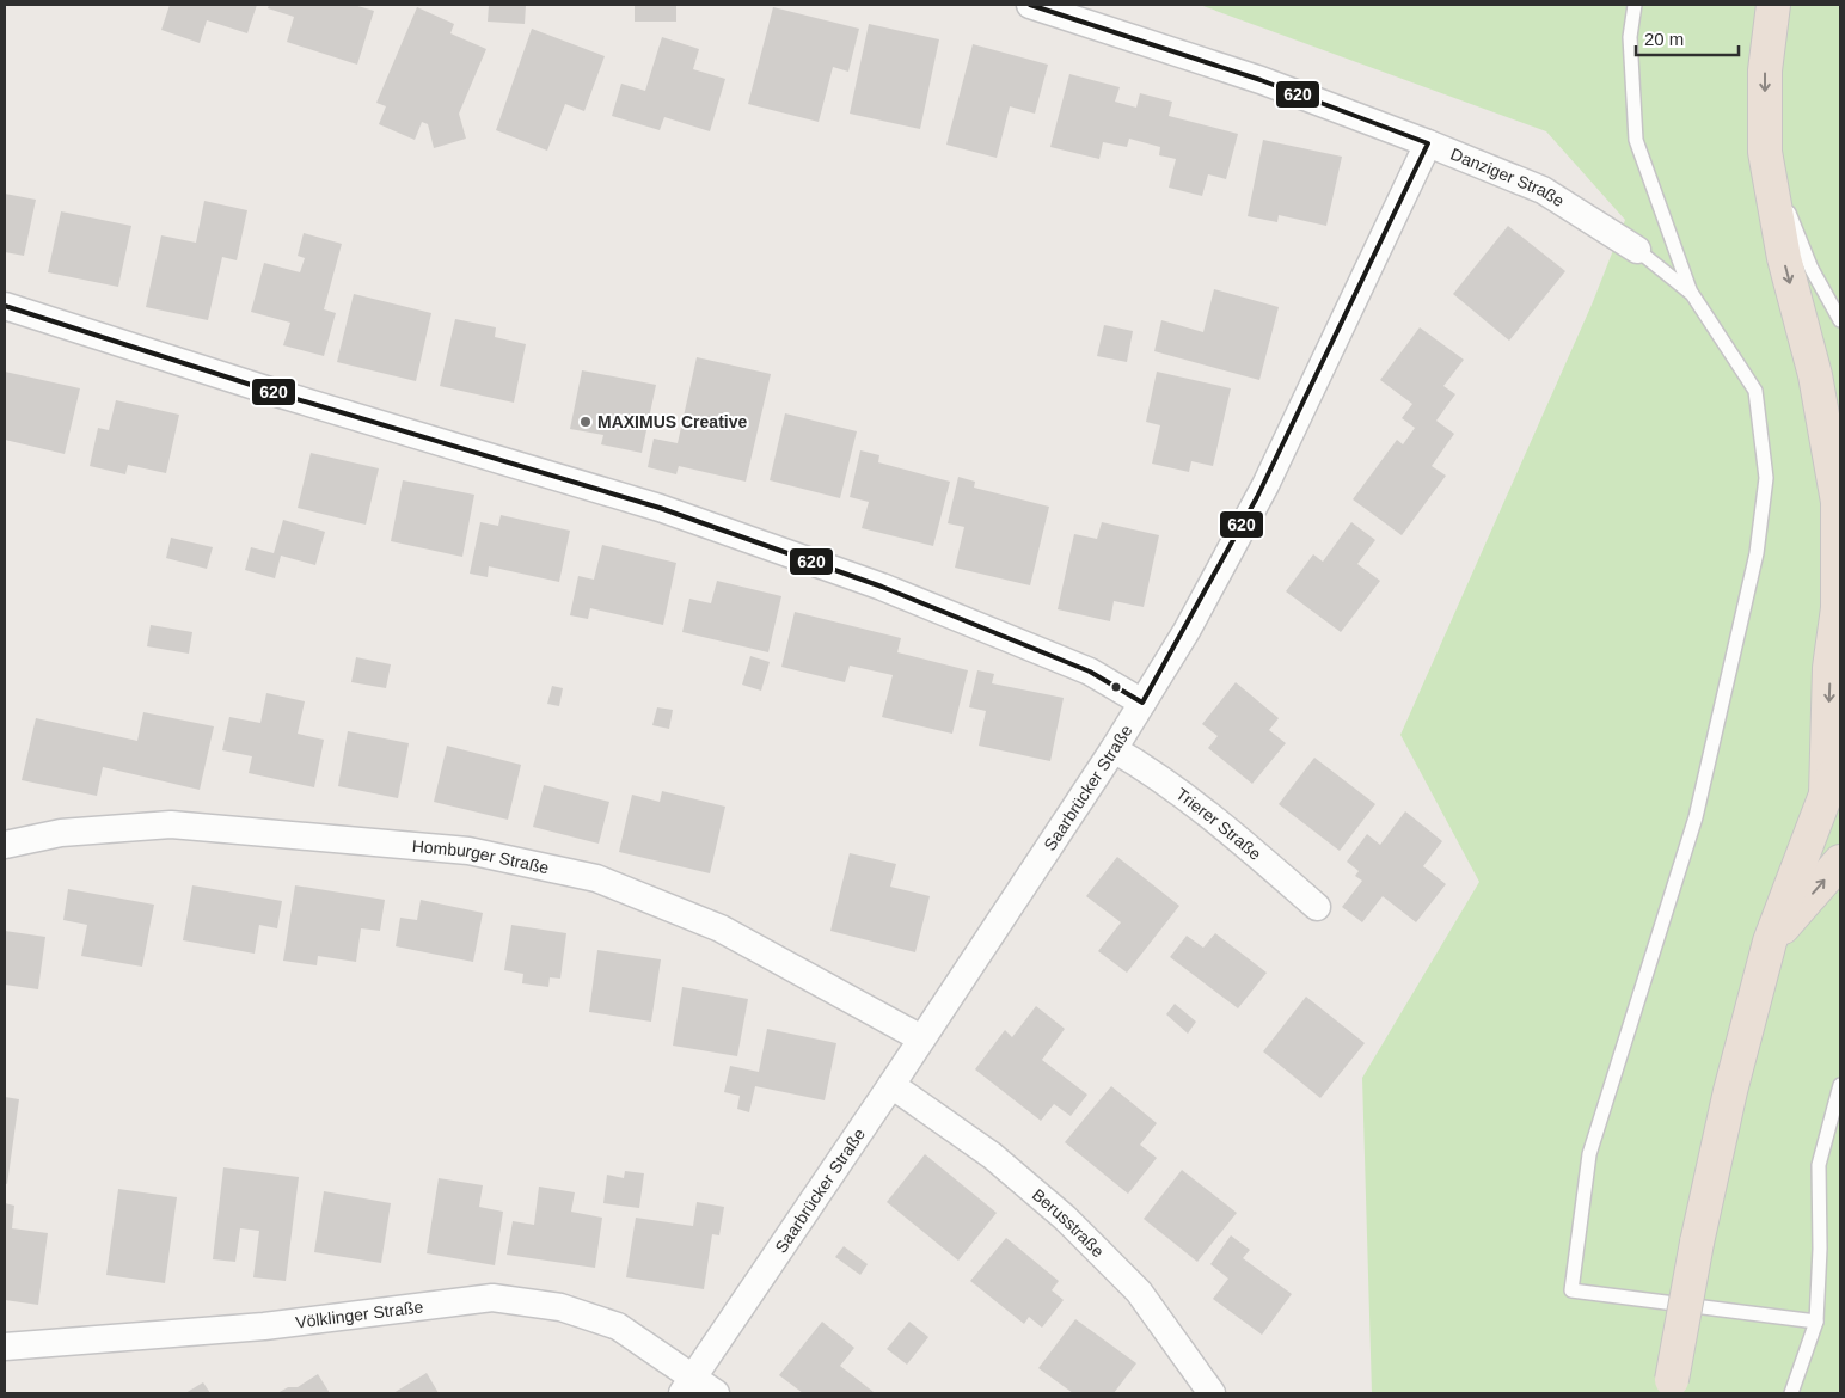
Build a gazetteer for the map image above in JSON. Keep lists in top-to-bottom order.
{
  "streets": {
    "street": [
      "Danziger Straße",
      "Saarbrücker Straße",
      "Trierer Straße",
      "Homburger Straße",
      "Berusstraße",
      "Völklinger Straße"
    ]
  },
  "crossings": [
    ["Danziger Straße", "Saarbrücker Straße"],
    ["Saarbrücker Straße", "Trierer Straße"],
    ["Saarbrücker Straße", "Homburger Straße"],
    ["Saarbrücker Straße", "Berusstraße"],
    ["Saarbrücker Straße", "Völklinger Straße"]
  ],
  "places": ["MAXIMUS Creative"],
  "lines": ["transit line 620"],
  "scale_bar": "20 m"
}
